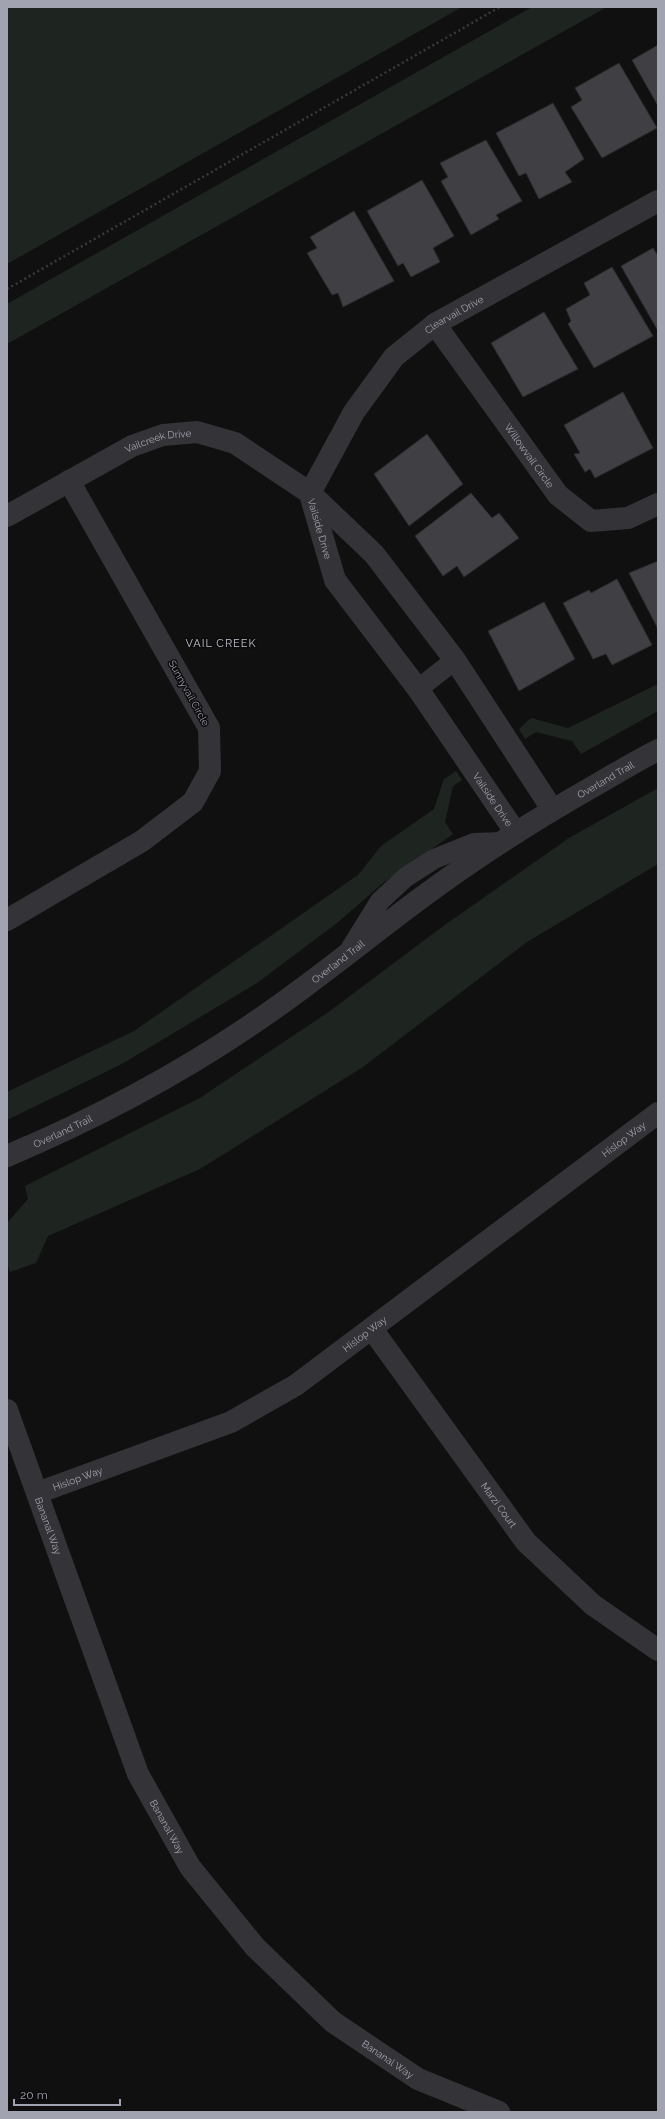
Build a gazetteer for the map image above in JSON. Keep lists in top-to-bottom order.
{
  "streets": {
    "street": [
      "Clearvail Drive",
      "Vailcreek Drive",
      "Willowvail Circle",
      "Vailside Drive",
      "Sunnyvail Circle",
      "Overland Trail",
      "Hislop Way",
      "Marzi Court",
      "Bananal Way"
    ]
  },
  "crossings": [
    ["Clearvail Drive", "Vailcreek Drive"],
    ["Clearvail Drive", "Willowvail Circle"],
    ["Clearvail Drive", "Vailside Drive"],
    ["Vailcreek Drive", "Vailside Drive"],
    ["Vailcreek Drive", "Sunnyvail Circle"],
    ["Vailside Drive", "Overland Trail"],
    ["Hislop Way", "Marzi Court"],
    ["Hislop Way", "Bananal Way"]
  ],
  "districts": ["VAIL CREEK"],
  "scale_bar": "20 m"
}
